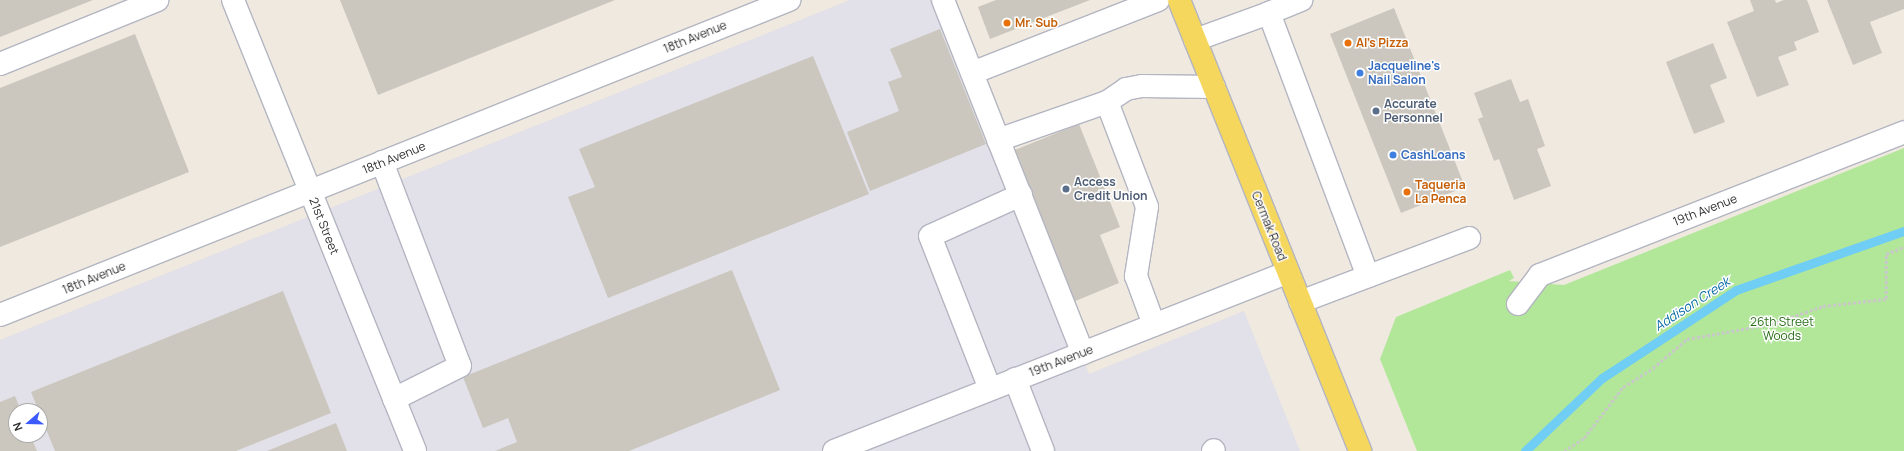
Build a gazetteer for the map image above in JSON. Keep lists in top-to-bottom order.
{
  "streets": {
    "main road": ["Cermak Road"],
    "street": ["18th Avenue", "19th Avenue", "21st Street"]
  },
  "crossings": [
    ["18th Avenue", "21st Street"],
    ["19th Avenue", "Cermak Road"]
  ],
  "water": ["Addison Creek"],
  "parks": ["26th Street Woods"],
  "places": [
    "Mr. Sub",
    "Al's Pizza",
    "Jacqueline's Nail Salon",
    "Accurate Personnel",
    "CashLoans",
    "Access Credit Union",
    "Taqueria La Penca"
  ],
  "north": "left"
}
